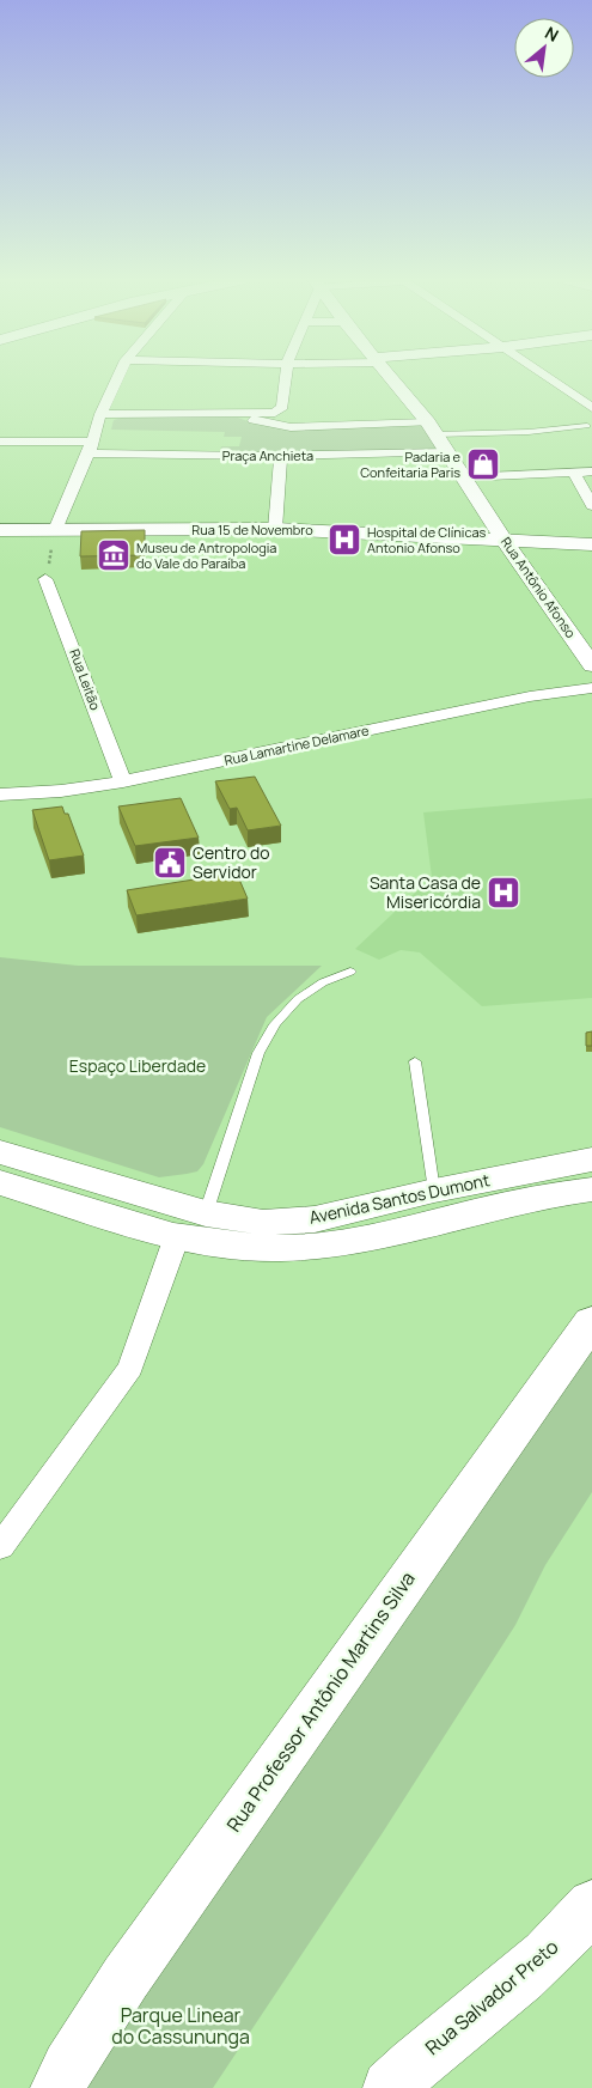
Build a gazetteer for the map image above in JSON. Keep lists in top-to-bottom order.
{
  "streets": {
    "main road": [
      "Rua 15 de Novembro",
      "Avenida Santos Dumont",
      "Rua Professor Antônio Martins Silva",
      "Rua Salvador Preto"
    ],
    "street": [
      "Praça Anchieta",
      "Rua Antônio Afonso",
      "Rua Leitão",
      "Rua Lamartine Delamare"
    ]
  },
  "crossings": [
    ["Praça Anchieta", "Rua Antônio Afonso"],
    ["Rua 15 de Novembro", "Rua Antônio Afonso"],
    ["Rua Leitão", "Rua Lamartine Delamare"]
  ],
  "parks": ["Espaço Liberdade", "Parque Linear do Cassununga"],
  "places": {
    "shop": ["Padaria e Confeitaria Paris"],
    "hospital": ["Hospital de Clínicas Antonio Afonso", "Santa Casa de Misericórdia"],
    "museum": ["Museu de Antropologia do Vale do Paraíba"],
    "public building": ["Centro do Servidor"]
  },
  "north": "top right"
}
